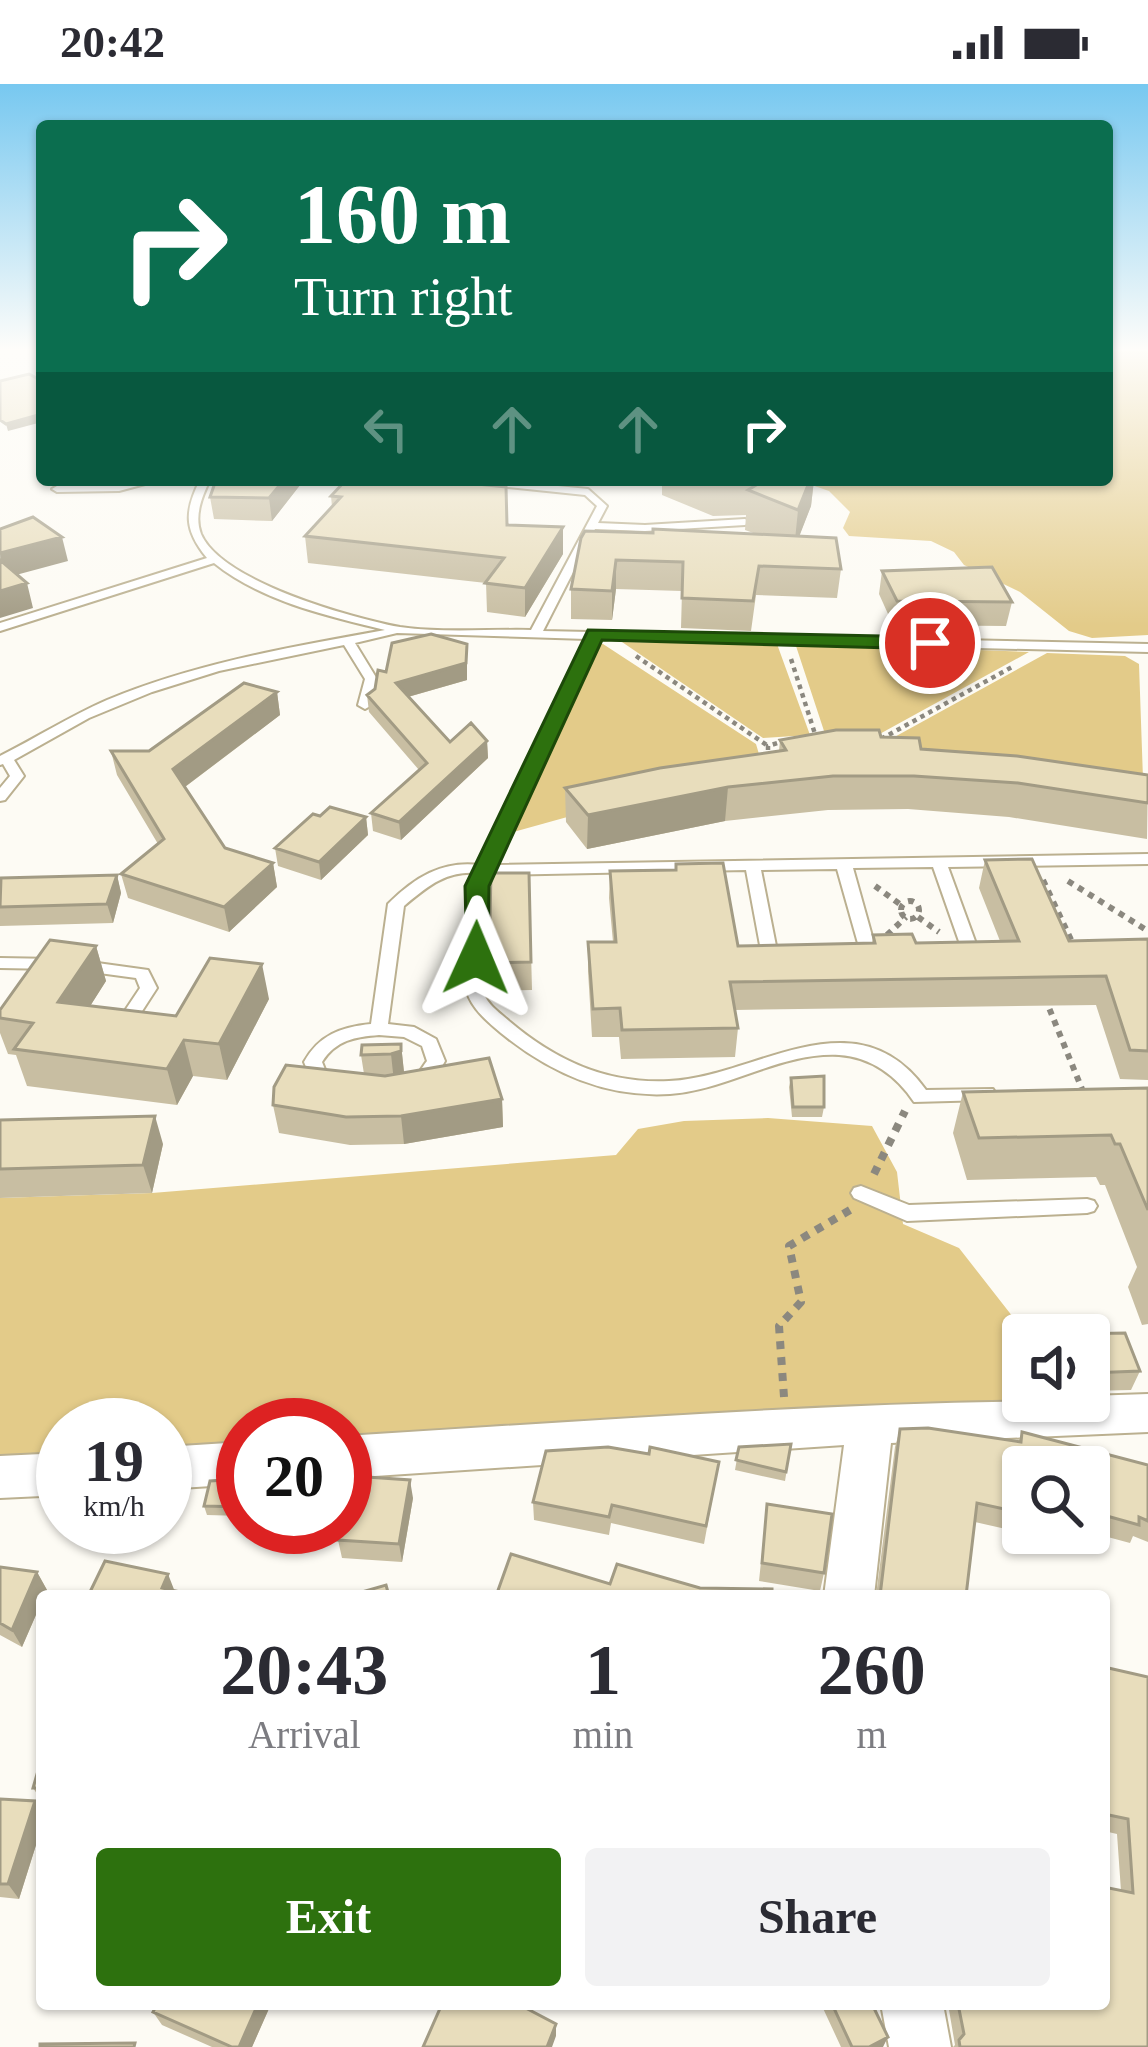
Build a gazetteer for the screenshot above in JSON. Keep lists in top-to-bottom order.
{
  "page": {
    "status": "20:42",
    "turn": ["160 m", "Turn right"],
    "speed": "19 km/h",
    "limit": "20",
    "eta": [
      "20:43",
      "Arrival",
      "1",
      "min",
      "260",
      "m"
    ],
    "buttons": ["Exit", "Share"]
  }
}
